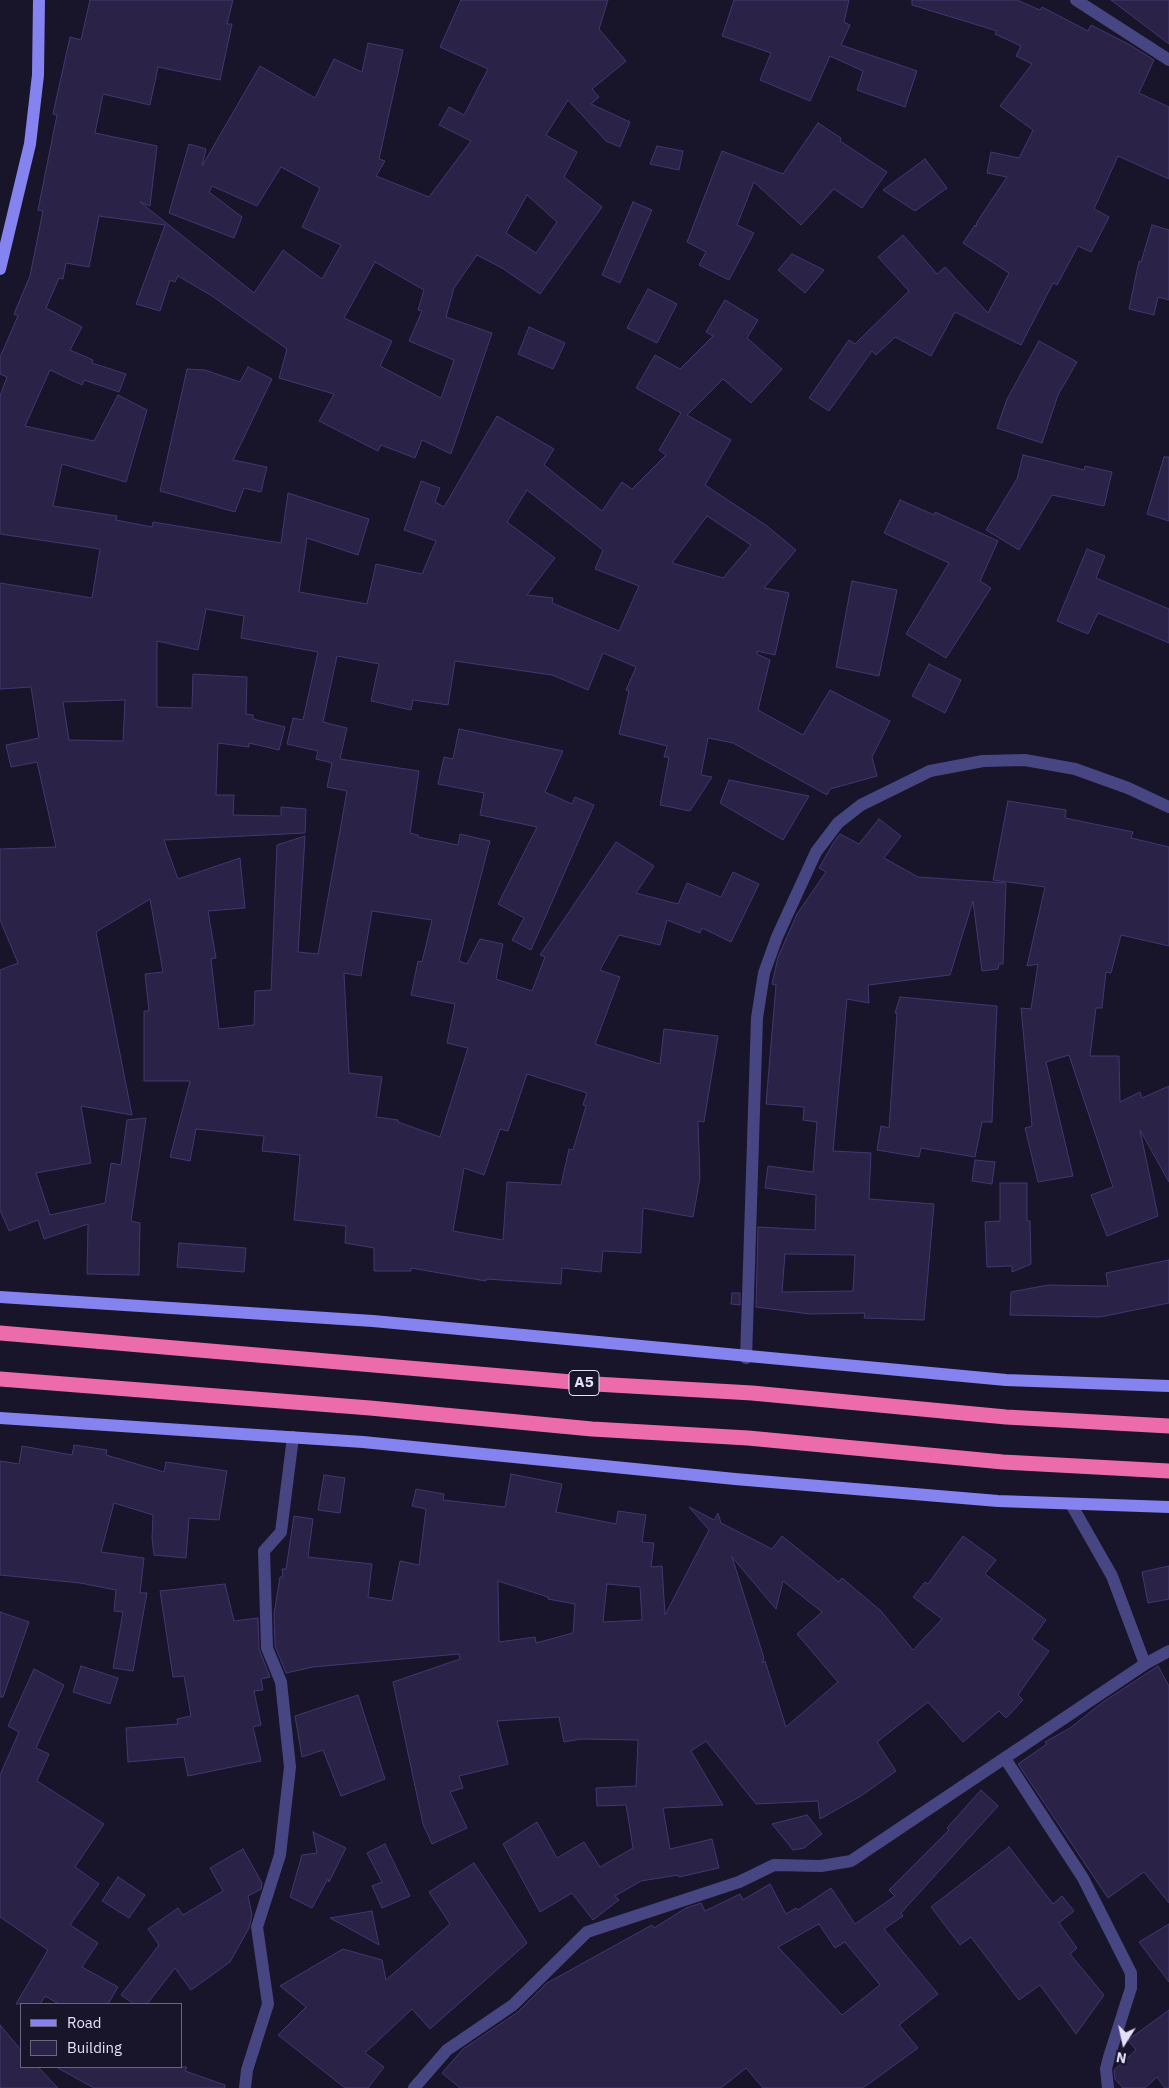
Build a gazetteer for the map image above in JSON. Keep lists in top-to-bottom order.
{
  "streets": {
    "highway": ["A5"]
  },
  "legend": ["Road", "Building"],
  "north": "bottom"
}
